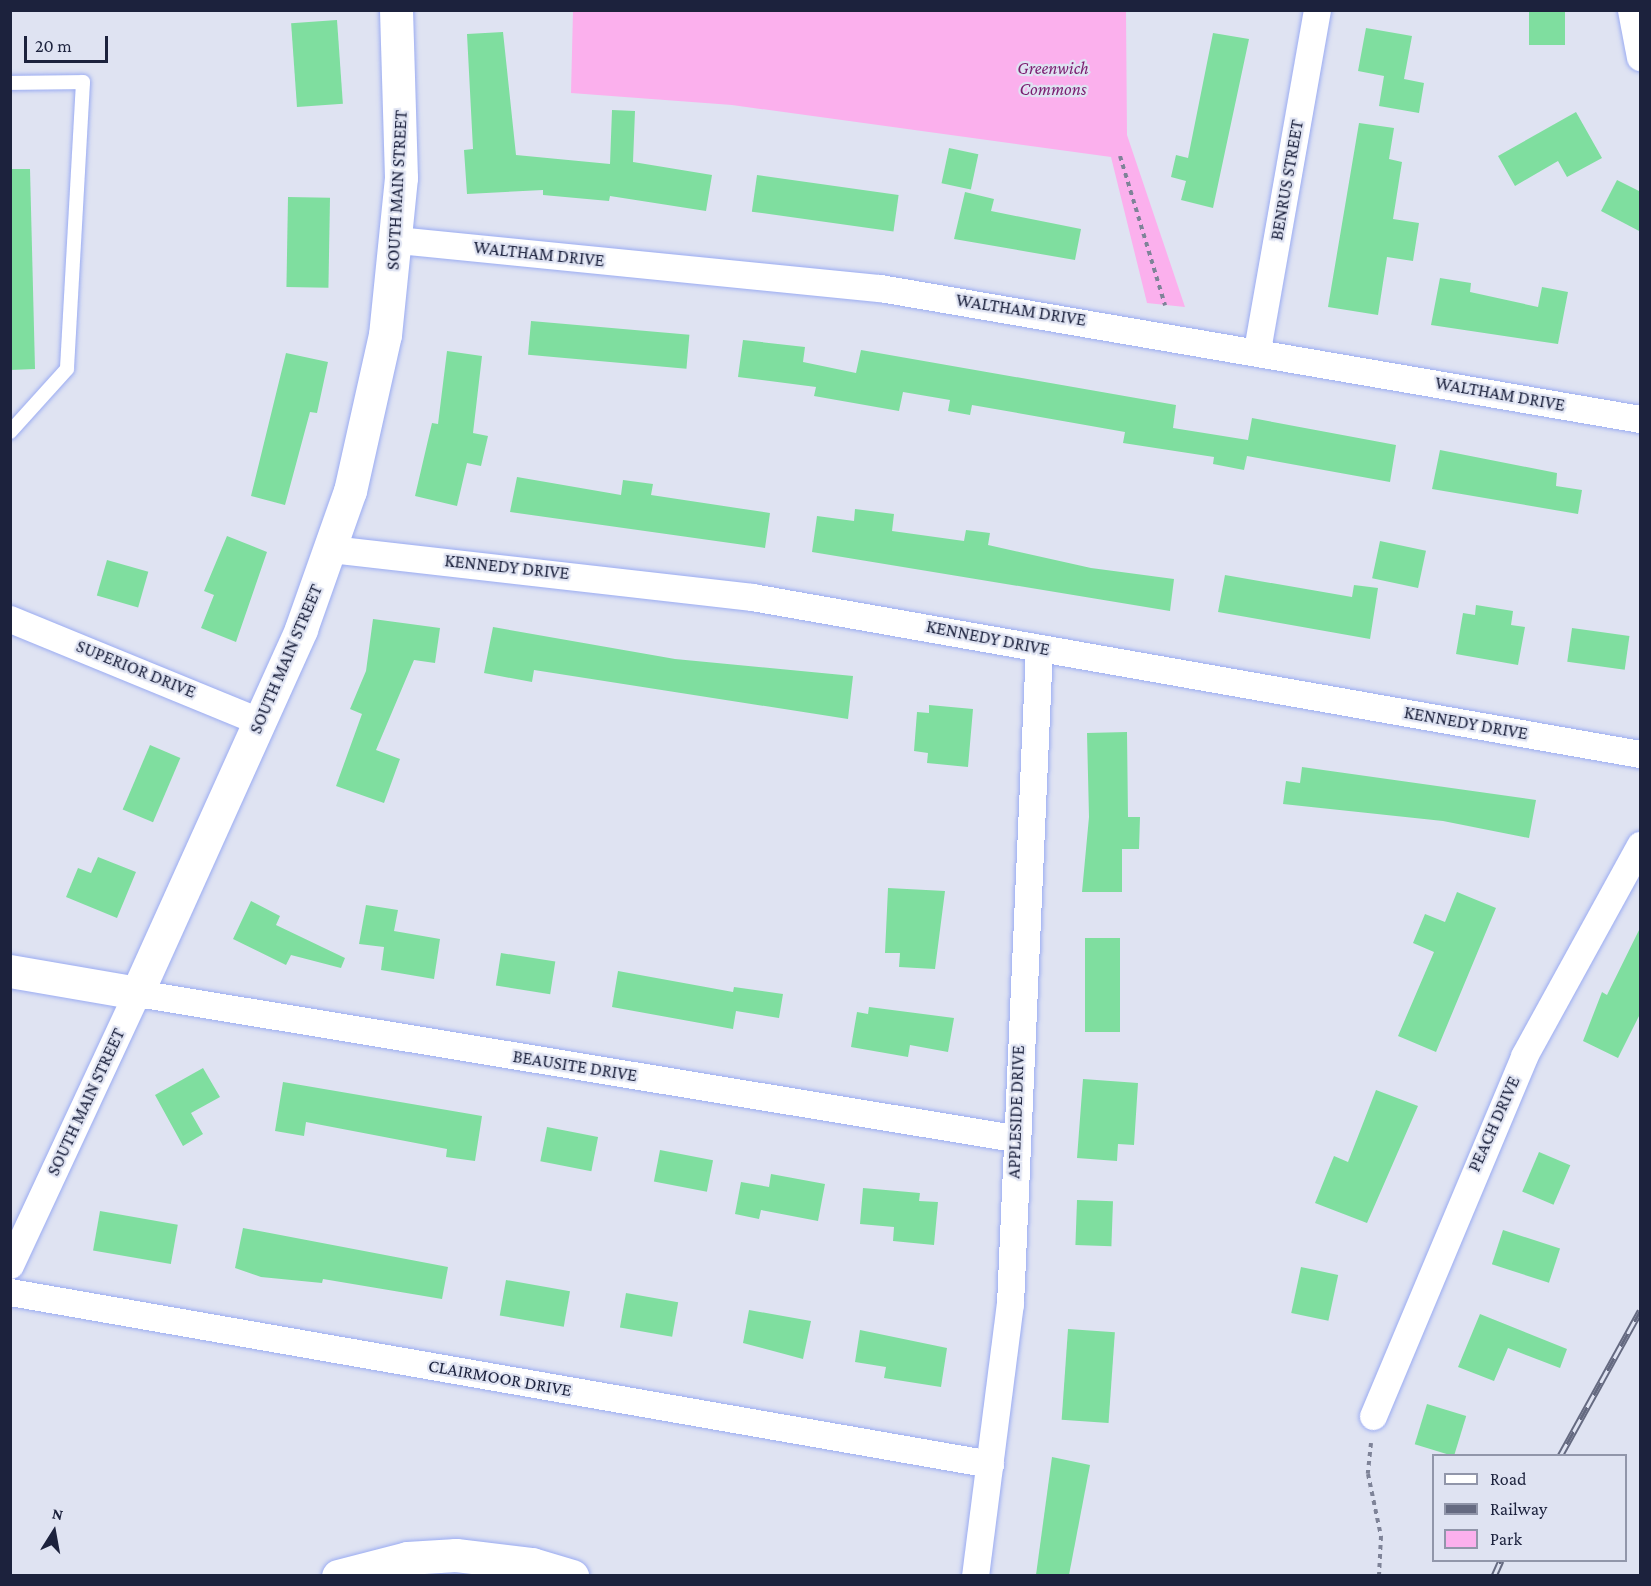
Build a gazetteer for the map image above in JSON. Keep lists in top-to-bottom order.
{
  "streets": {
    "main road": ["SOUTH MAIN STREET"],
    "street": [
      "BENRUS STREET",
      "WALTHAM DRIVE",
      "KENNEDY DRIVE",
      "SUPERIOR DRIVE",
      "BEAUSITE DRIVE",
      "APPLESIDE DRIVE",
      "PEACH DRIVE",
      "CLAIRMOOR DRIVE"
    ]
  },
  "crossings": [
    ["BENRUS STREET", "WALTHAM DRIVE"],
    ["SOUTH MAIN STREET", "WALTHAM DRIVE"],
    ["SOUTH MAIN STREET", "KENNEDY DRIVE"],
    ["SOUTH MAIN STREET", "SUPERIOR DRIVE"],
    ["SOUTH MAIN STREET", "BEAUSITE DRIVE"],
    ["KENNEDY DRIVE", "APPLESIDE DRIVE"],
    ["BEAUSITE DRIVE", "APPLESIDE DRIVE"],
    ["APPLESIDE DRIVE", "CLAIRMOOR DRIVE"]
  ],
  "parks": ["Greenwich Commons"],
  "legend": ["Road", "Railway", "Park"],
  "scale_bar": "20 m",
  "north": "top"
}
